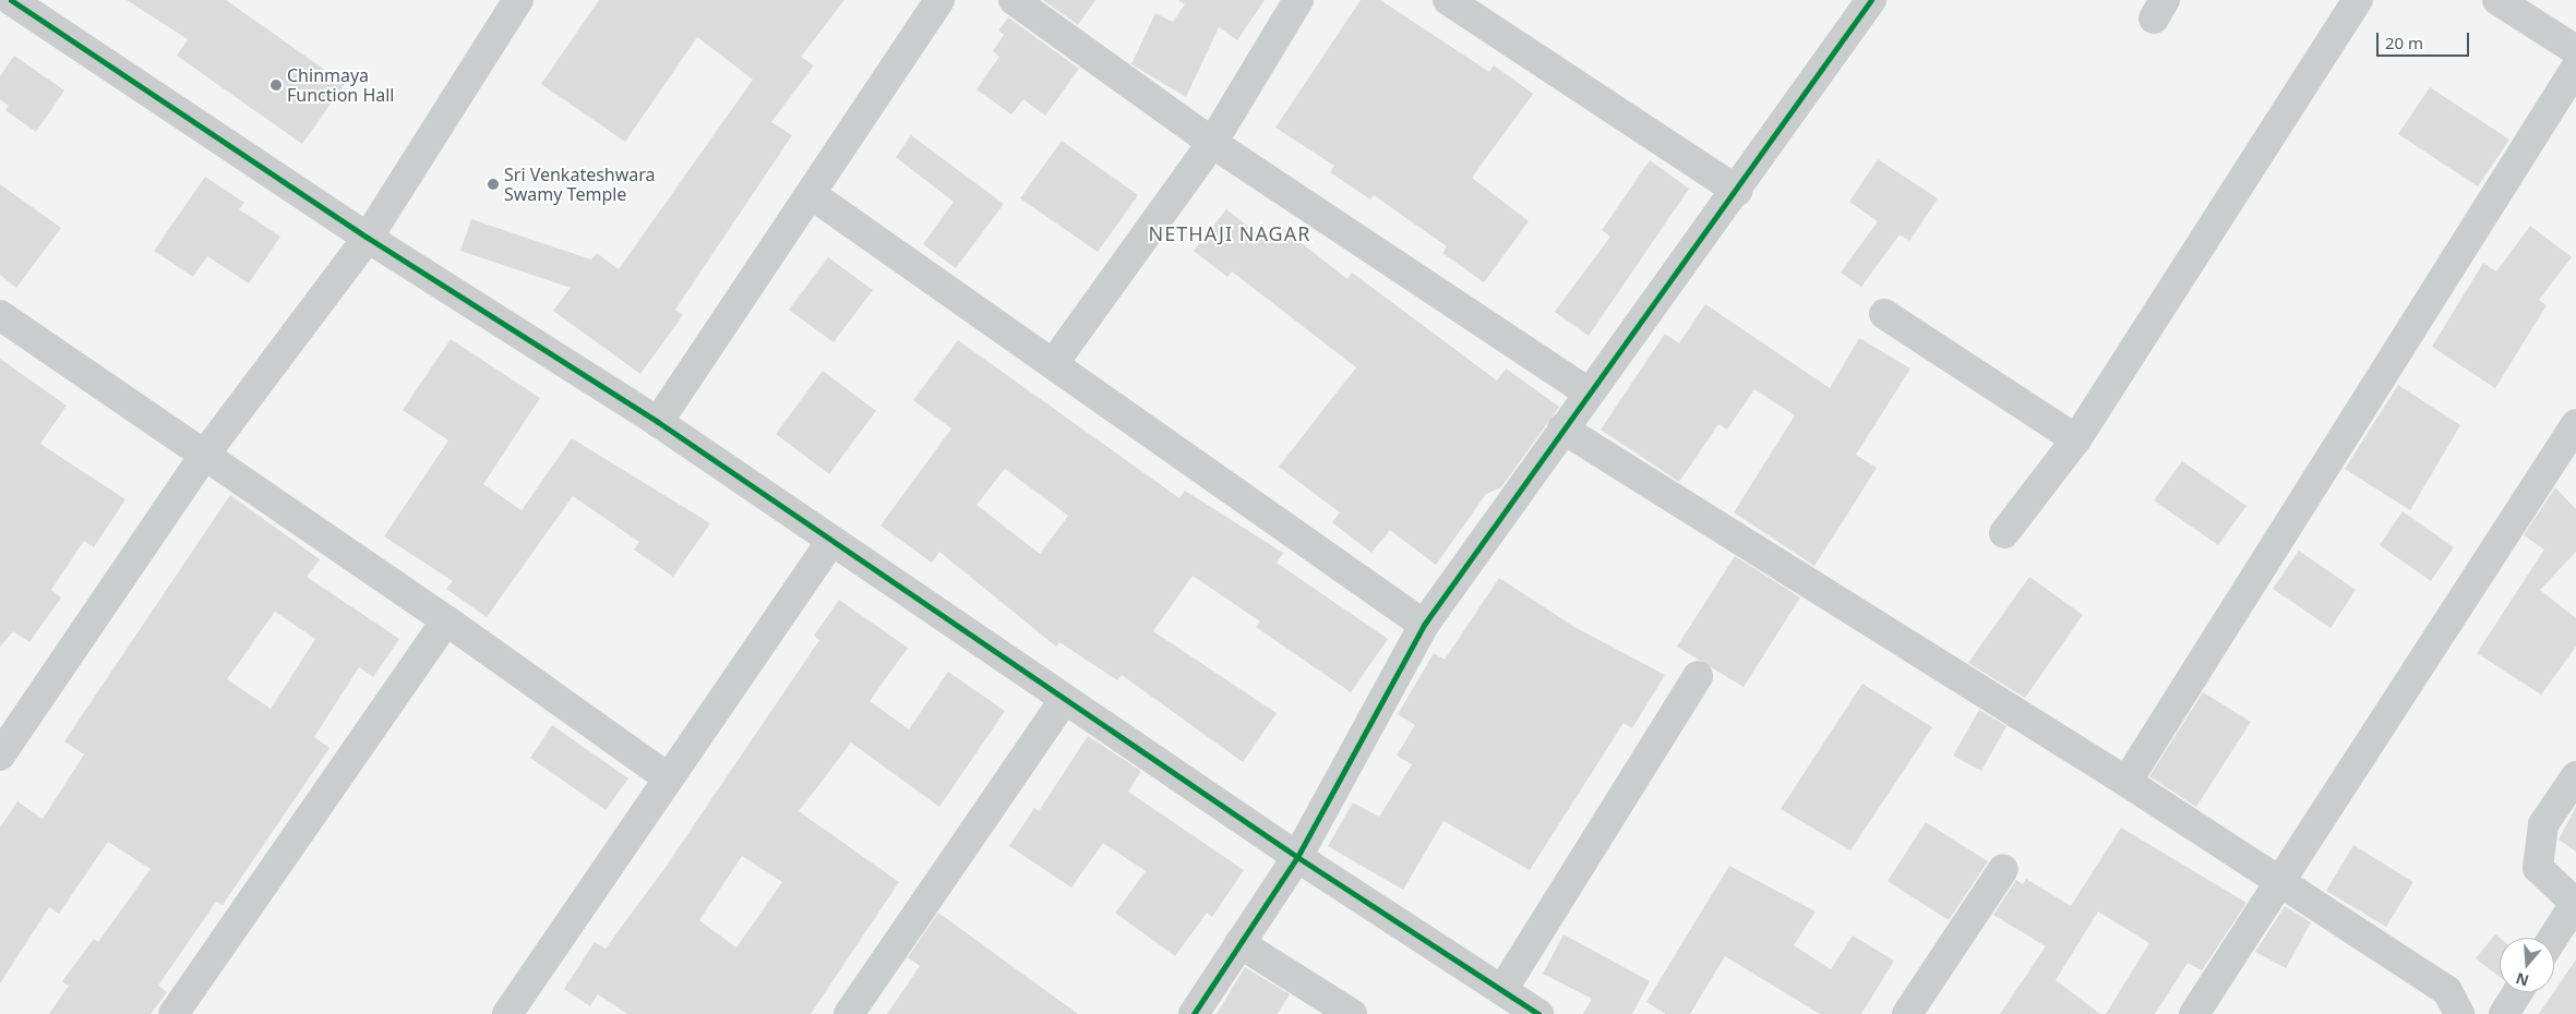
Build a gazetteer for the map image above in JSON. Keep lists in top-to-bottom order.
{
  "districts": ["NETHAJI NAGAR"],
  "places": ["Chinmaya Function Hall", "Sri Venkateshwara Swamy Temple"],
  "scale_bar": "20 m",
  "north": "bottom"
}
